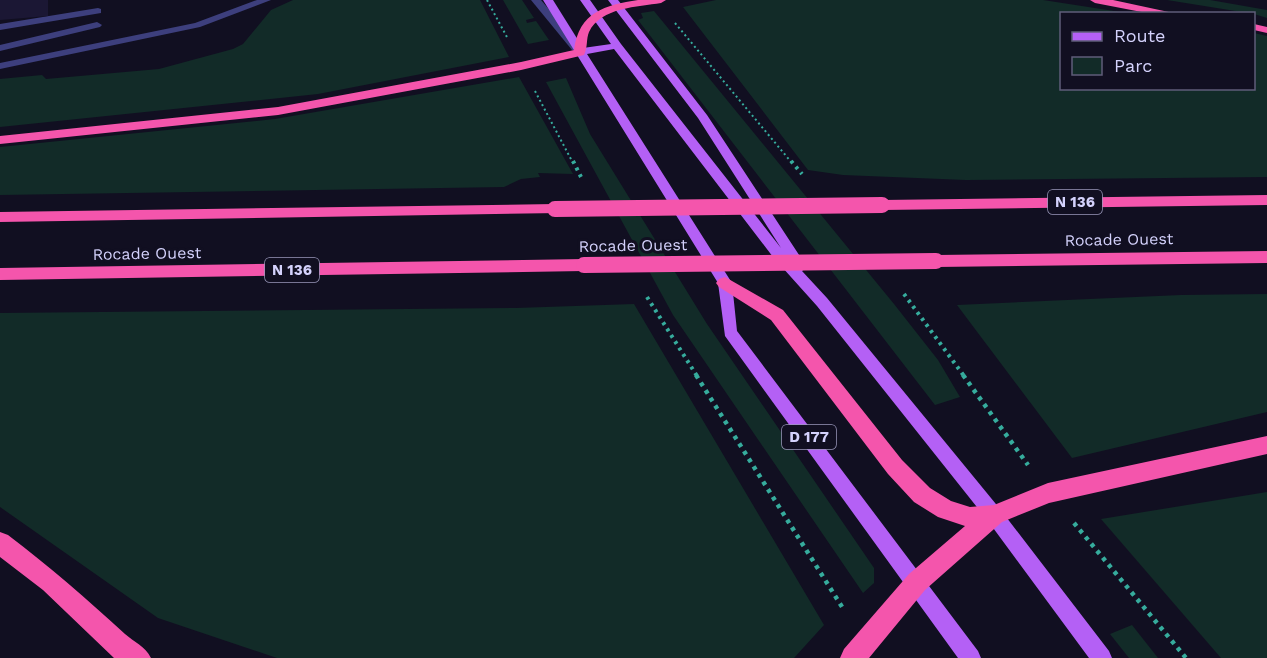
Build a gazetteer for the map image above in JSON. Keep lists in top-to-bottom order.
{
  "streets": {
    "highway": ["N 136", "Rocade Ouest"],
    "main road": ["D 177"]
  },
  "legend": ["Route", "Parc"]
}
